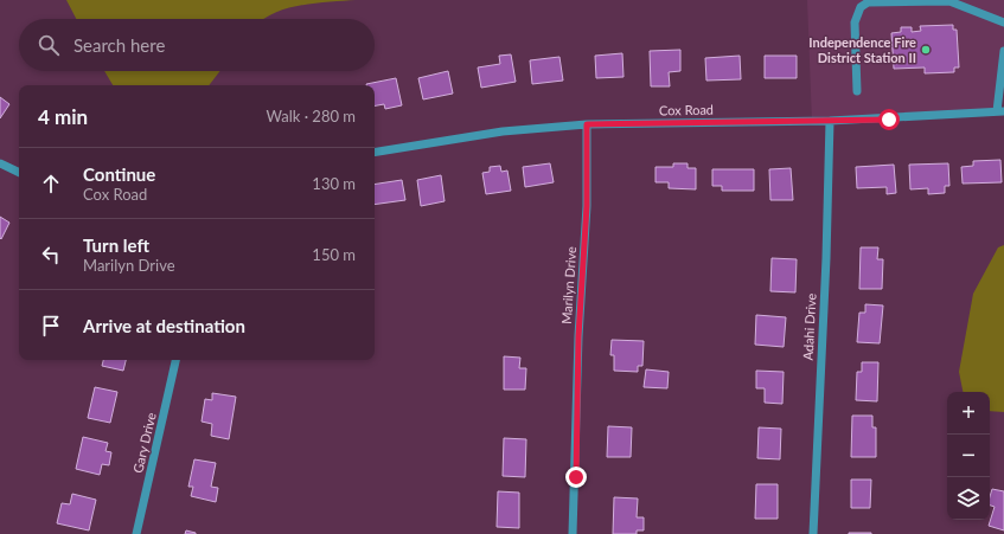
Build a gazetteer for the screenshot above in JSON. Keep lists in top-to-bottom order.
{
  "streets": {
    "street": [
      "Cox Road",
      "Marilyn Drive",
      "Adahi Drive",
      "Gary Drive"
    ]
  },
  "crossings": [
    ["Cox Road", "Marilyn Drive"],
    ["Cox Road", "Adahi Drive"]
  ],
  "places": ["Independence Fire District Station II"],
  "page": {
    "search": "Search here",
    "heading": ["4 min", "Walk · 280 m"],
    "list": [
      ["Continue", "Cox Road", "130 m"],
      ["Turn left", "Marilyn Drive", "150 m"],
      "Arrive at destination"
    ],
    "map_buttons": ["+", "−"]
  }
}
